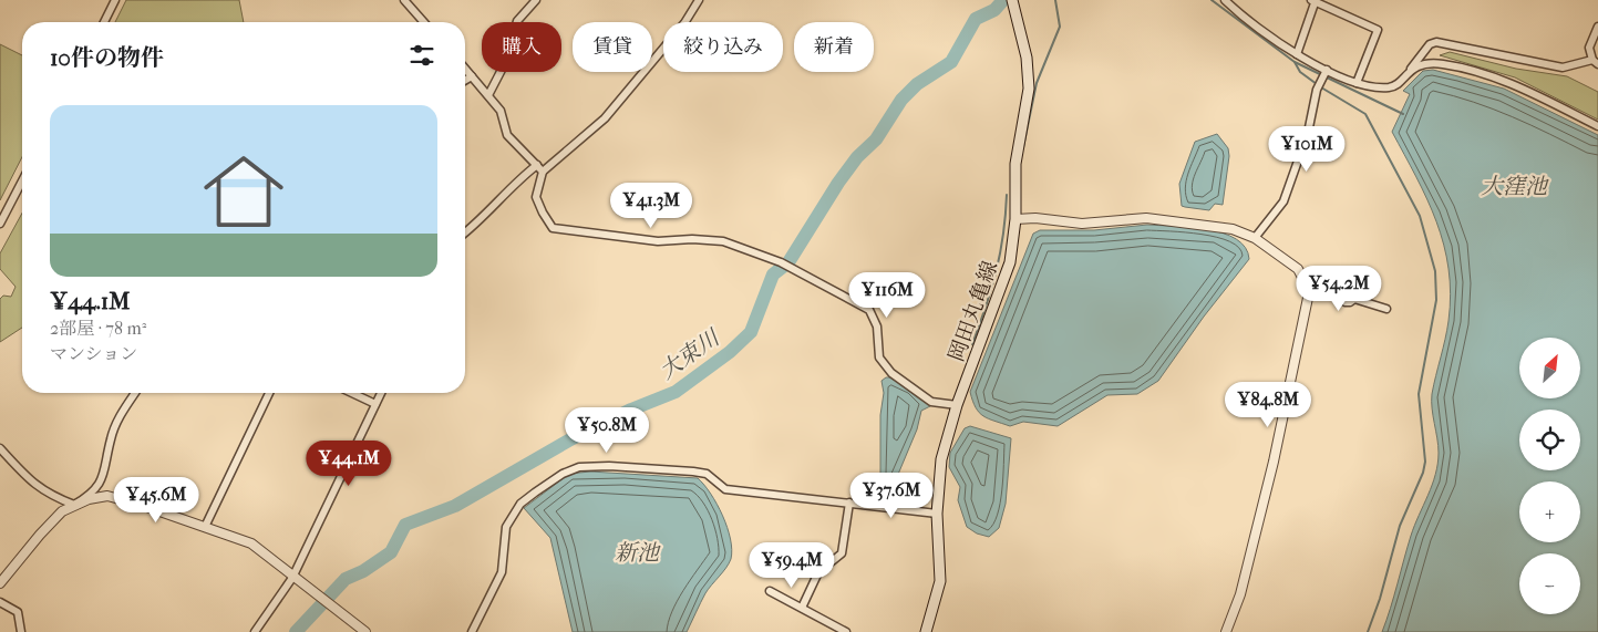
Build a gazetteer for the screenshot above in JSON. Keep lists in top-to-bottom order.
{
  "streets": {
    "main road": ["岡田丸亀線"]
  },
  "water": ["大窪池", "大束川", "新池"],
  "north": "top right",
  "page": {
    "chip": [
      "購入",
      "賃貸",
      "絞り込み",
      "新着"
    ],
    "heading": "10件の物件",
    "list": [
      {
        "name": "¥44.1M",
        "note": "2部屋 · 78 m² · マンション"
      }
    ],
    "price": [
      "¥101M",
      "¥41.3M",
      "¥54.2M",
      "¥116M",
      "¥84.8M",
      "¥50.8M",
      "¥44.1M",
      "¥37.6M",
      "¥45.6M",
      "¥59.4M"
    ],
    "map_buttons": ["+", "−"]
  }
}
